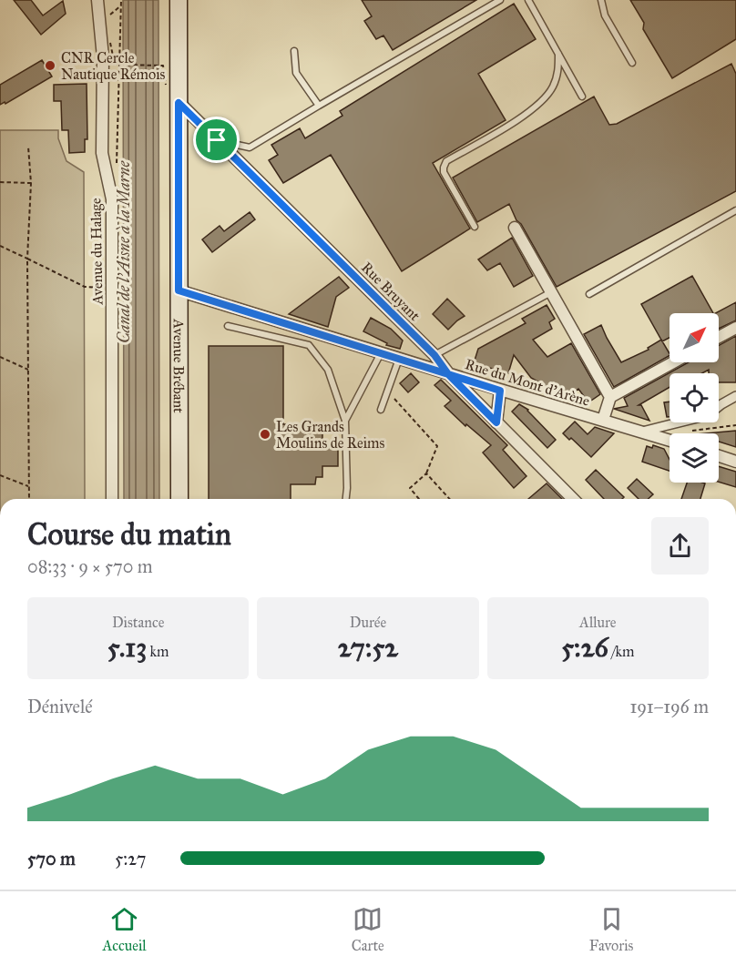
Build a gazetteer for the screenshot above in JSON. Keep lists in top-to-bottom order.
{
  "streets": {
    "main road": ["Avenue Brébant"],
    "street": ["Avenue du Halage", "Rue Bruyant", "Rue du Mont d'Arène"]
  },
  "crossings": [
    ["Rue Bruyant", "Avenue Brébant"],
    ["Rue Bruyant", "Rue du Mont d'Arène"],
    ["Avenue Brébant", "Rue du Mont d'Arène"]
  ],
  "water": ["Canal de l'Aisne à la Marne"],
  "places": ["CNR Cercle Nautique Rémois", "Les Grands Moulins de Reims"],
  "north": "top right",
  "page": {
    "heading": ["Course du matin", "08:33 · 9 × 570 m"],
    "stats": [
      ["Distance", "5.13 km"],
      ["Durée", "27:52"],
      ["Allure", "5:26 /km"]
    ],
    "chart": ["Dénivelé", "191–196 m"],
    "list": [
      {
        "name": "570 m",
        "note": "5:27"
      }
    ],
    "tabs": ["Accueil", "Carte", "Favoris"]
  }
}
